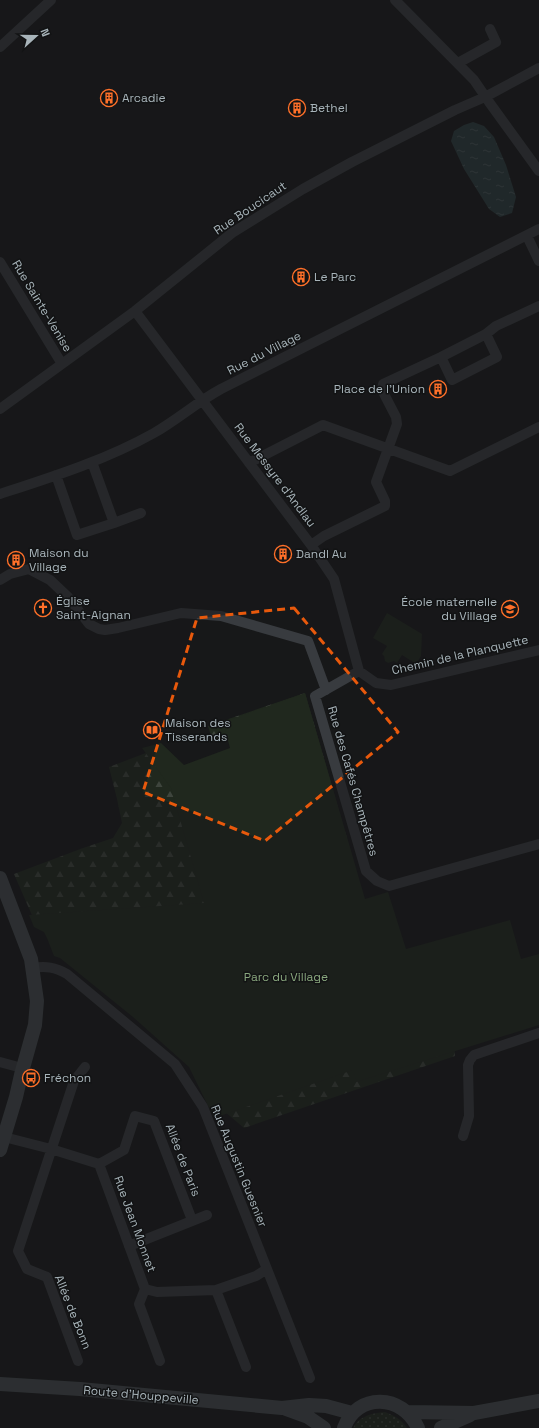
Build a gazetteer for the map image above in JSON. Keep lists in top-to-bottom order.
{
  "streets": {
    "street": [
      "Rue Boucicaut",
      "Rue Sainte-Venise",
      "Rue du Village",
      "Rue Messyre d'Andlau",
      "Chemin de la Planquette",
      "Rue des Cafés Champêtres",
      "Allée de Paris",
      "Rue Augustin Guesnier",
      "Rue Jean Monnet",
      "Allée de Bonn",
      "Route d'Houppeville"
    ]
  },
  "crossings": [
    ["Rue Boucicaut", "Rue Sainte-Venise"],
    ["Rue Boucicaut", "Rue Messyre d'Andlau"],
    ["Rue du Village", "Rue Messyre d'Andlau"],
    ["Rue Messyre d'Andlau", "Chemin de la Planquette"],
    ["Allée de Paris", "Rue Jean Monnet"],
    ["Rue Augustin Guesnier", "Rue Jean Monnet"]
  ],
  "parks": ["Parc du Village"],
  "places": {
    "building": [
      "Arcadie",
      "Bethel",
      "Le Parc",
      "Place de l'Union",
      "Dandl Au",
      "Maison du Village"
    ],
    "church": ["Église Saint-Aignan"],
    "school or university": ["École maternelle du Village"],
    "library": ["Maison des Tisserands"],
    "bus stop": ["Fréchon"]
  },
  "north": "right"
}
